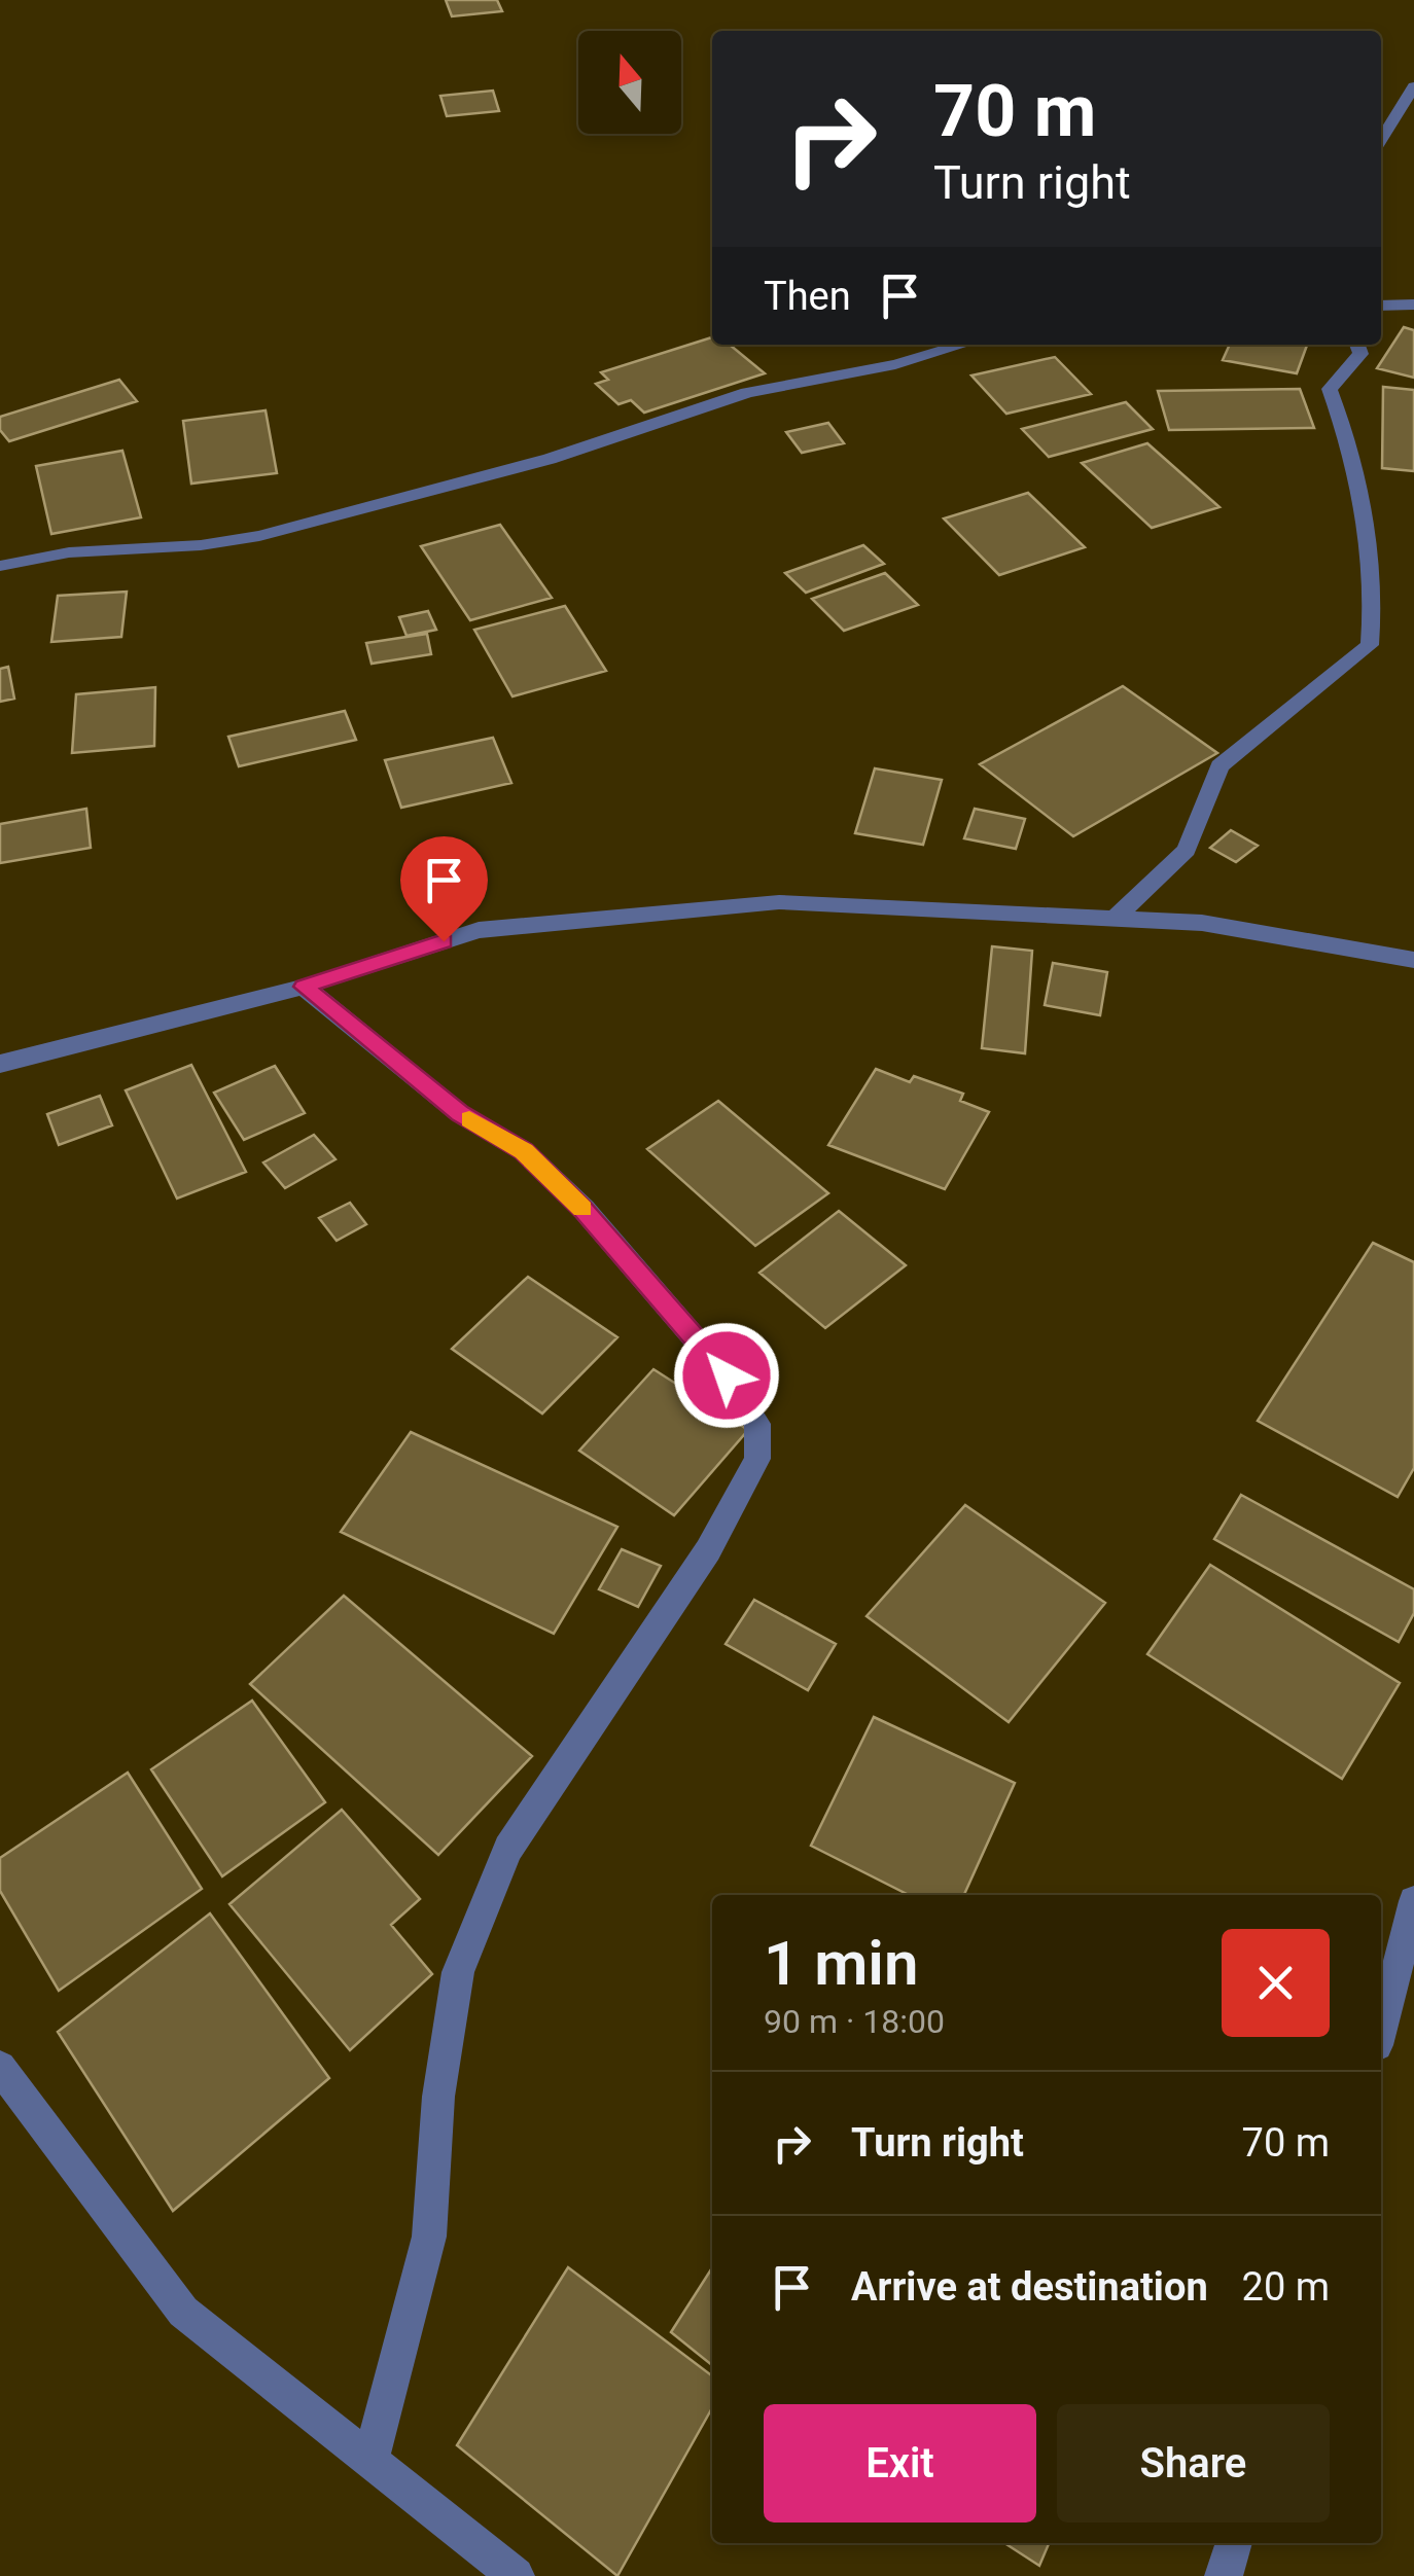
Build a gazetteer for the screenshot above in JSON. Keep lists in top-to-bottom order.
{
  "north": "top",
  "page": {
    "turn": ["70 m", "Turn right"],
    "then": "Then",
    "heading": ["1 min", "90 m · 18:00"],
    "list": [
      {
        "name": "Turn right",
        "value": "70 m"
      },
      {
        "name": "Arrive at destination",
        "value": "20 m"
      }
    ],
    "buttons": ["Exit", "Share"]
  }
}
